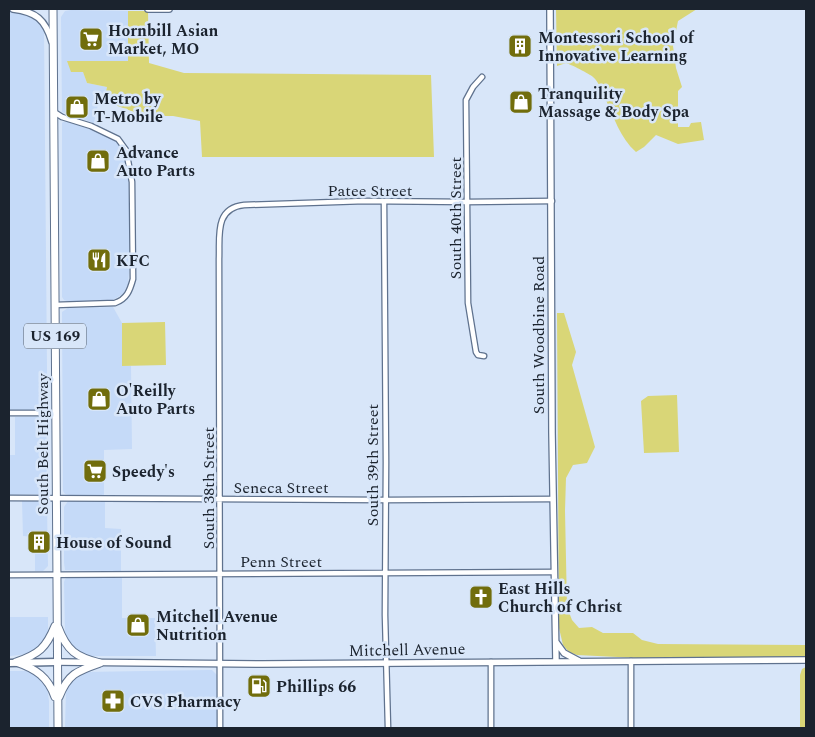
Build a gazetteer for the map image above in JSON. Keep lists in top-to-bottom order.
{
  "streets": {
    "main road": ["US 169", "South Belt Highway", "Mitchell Avenue"],
    "street": [
      "Patee Street",
      "South 40th Street",
      "South Woodbine Road",
      "South 39th Street",
      "Seneca Street",
      "South 38th Street",
      "Penn Street"
    ]
  },
  "crossings": [
    ["Patee Street", "South 40th Street"],
    ["Patee Street", "South Woodbine Road"],
    ["Patee Street", "South 39th Street"],
    ["Patee Street", "South 38th Street"],
    ["South Woodbine Road", "Seneca Street"],
    ["South Woodbine Road", "Penn Street"],
    ["South Woodbine Road", "Mitchell Avenue"],
    ["South Belt Highway", "Seneca Street"],
    ["South Belt Highway", "Penn Street"],
    ["South Belt Highway", "Mitchell Avenue"],
    ["South 39th Street", "Seneca Street"],
    ["South 39th Street", "Penn Street"],
    ["South 39th Street", "Mitchell Avenue"],
    ["Seneca Street", "South 38th Street"],
    ["South 38th Street", "Penn Street"],
    ["South 38th Street", "Mitchell Avenue"]
  ],
  "places": {
    "supermarket": ["Hornbill Asian Market, MO", "Speedy's"],
    "building": ["Montessori School of Innovative Learning", "House of Sound"],
    "shop": [
      "Tranquility Massage & Body Spa",
      "Metro by T-Mobile",
      "Advance Auto Parts",
      "O'Reilly Auto Parts",
      "Mitchell Avenue Nutrition"
    ],
    "restaurant": ["KFC"],
    "church": ["East Hills Church of Christ"],
    "fuel station": ["Phillips 66"],
    "pharmacy": ["CVS Pharmacy"]
  }
}
